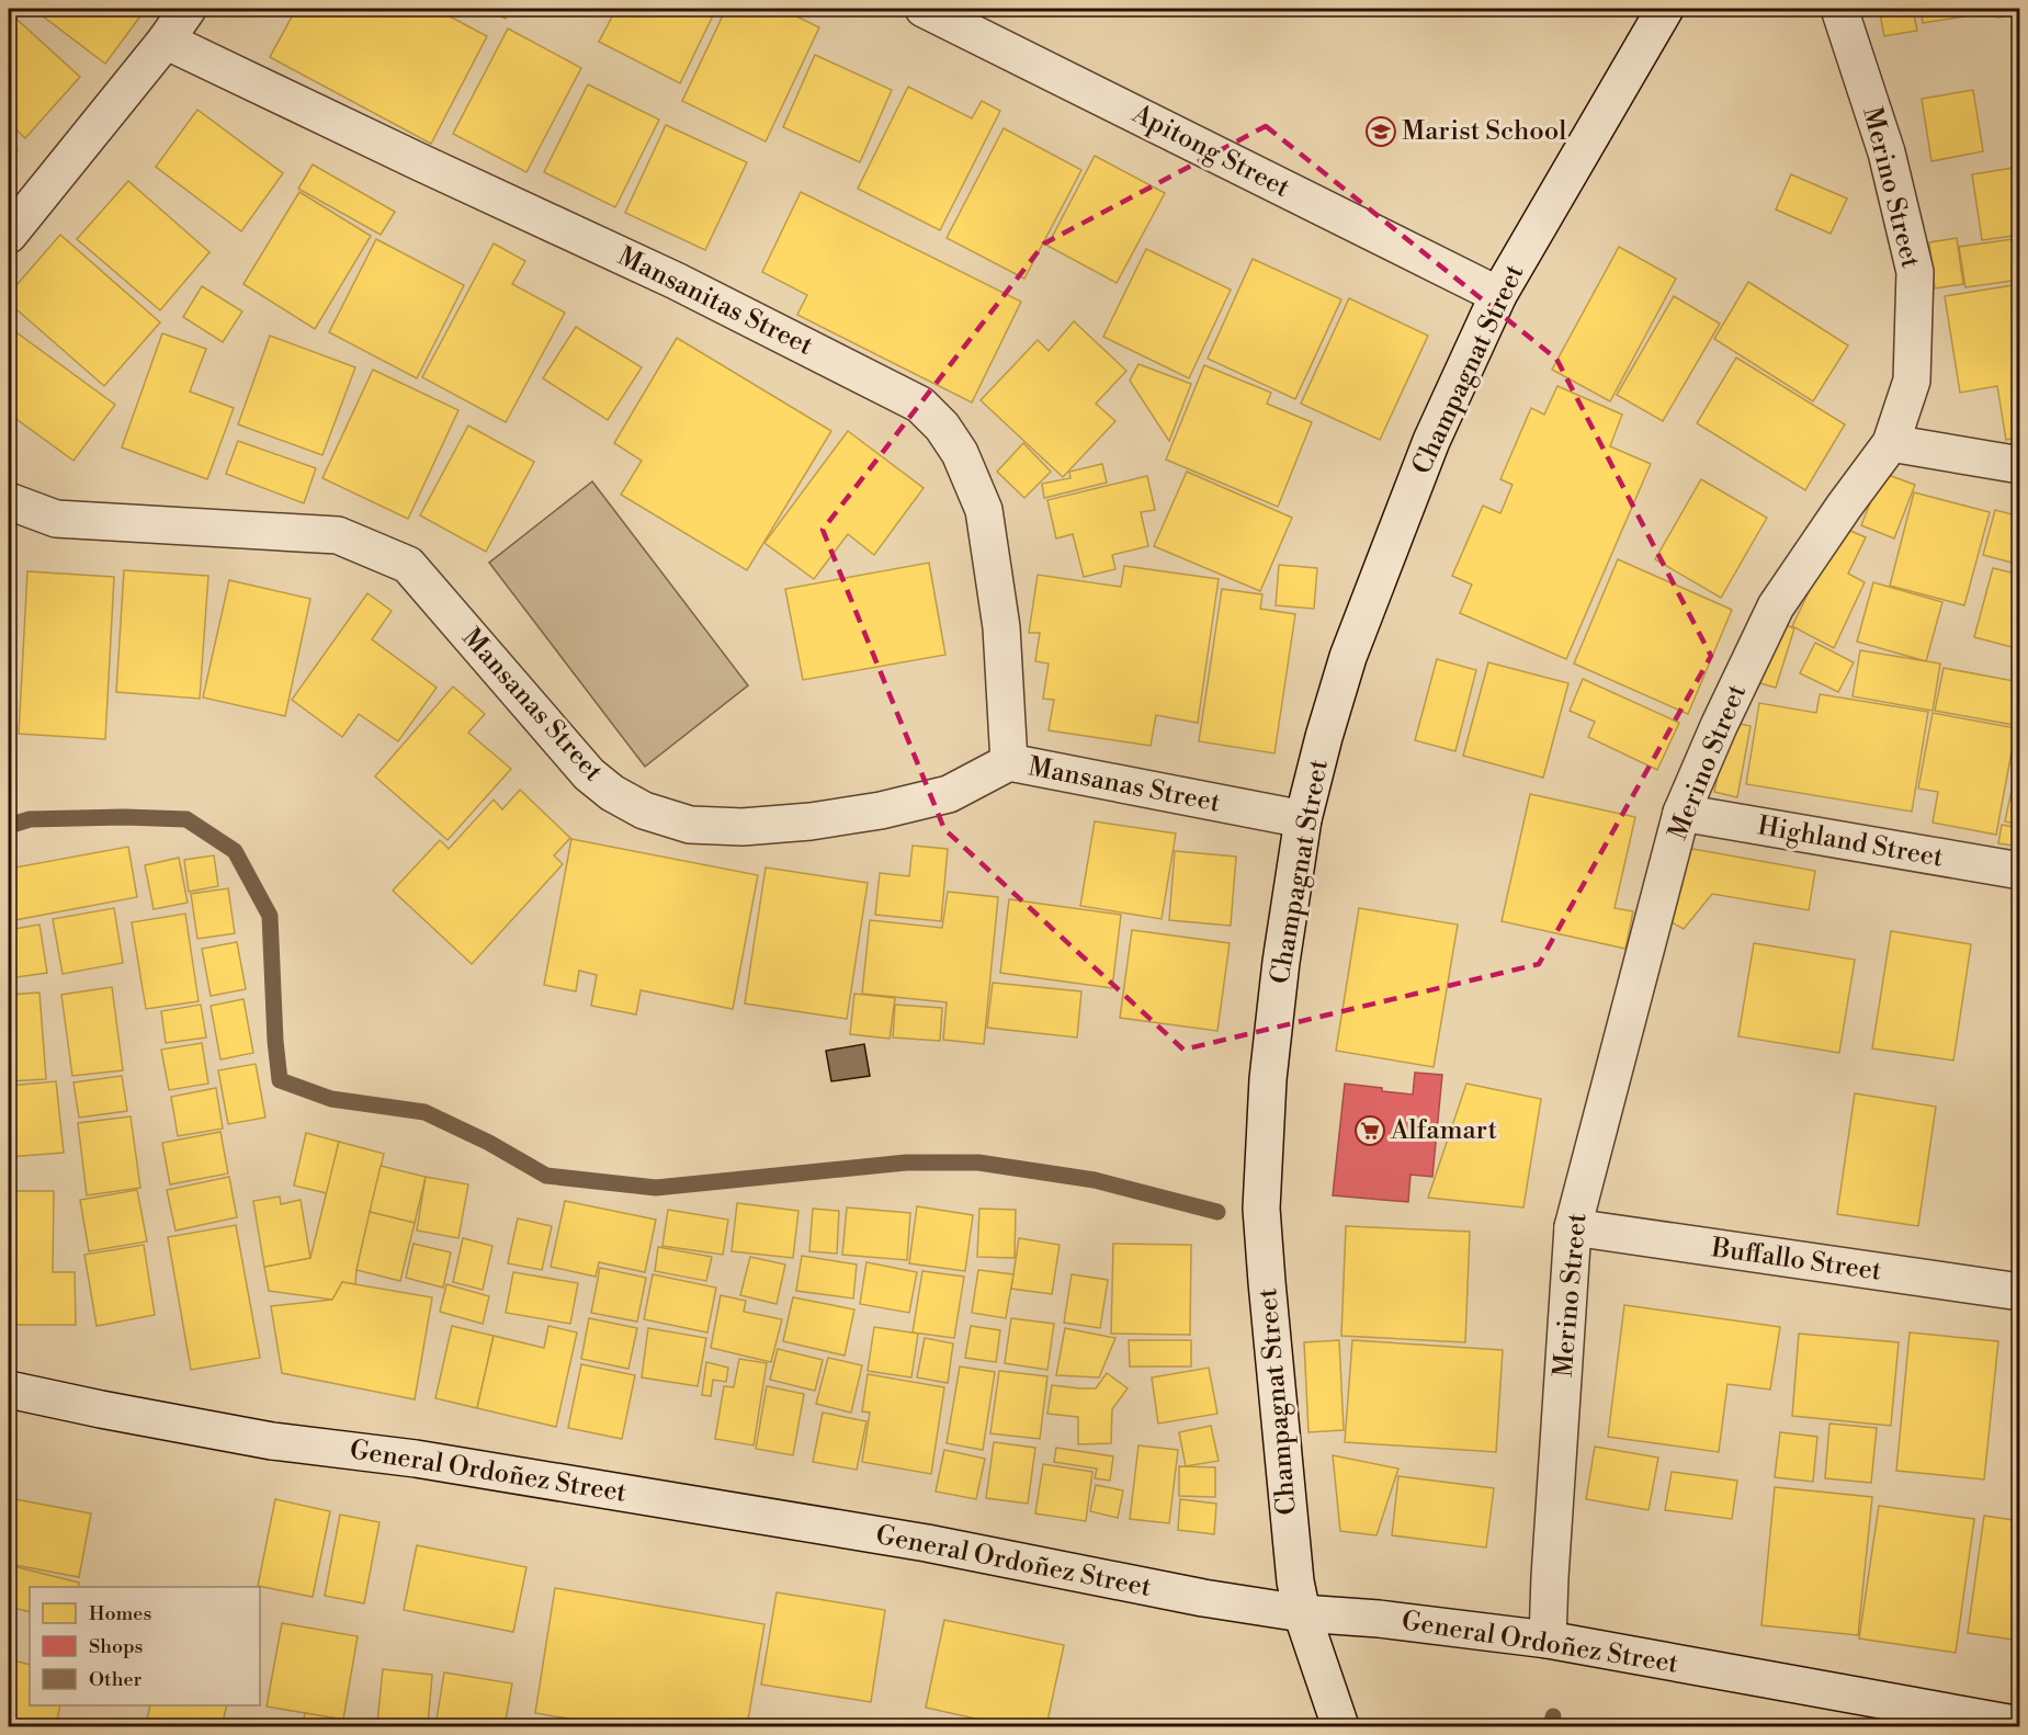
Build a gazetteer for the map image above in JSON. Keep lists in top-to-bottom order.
{
  "streets": {
    "street": [
      "Apitong Street",
      "Merino Street",
      "Mansanitas Street",
      "Champagnat Street",
      "Mansanas Street",
      "Highland Street",
      "Buffallo Street",
      "General Ordoñez Street"
    ]
  },
  "crossings": [
    ["Apitong Street", "Champagnat Street"],
    ["Merino Street", "Highland Street"],
    ["Merino Street", "Buffallo Street"],
    ["Merino Street", "General Ordoñez Street"],
    ["Mansanitas Street", "Mansanas Street"],
    ["Champagnat Street", "Mansanas Street"],
    ["Champagnat Street", "General Ordoñez Street"]
  ],
  "places": {
    "school or university": ["Marist School"],
    "supermarket": ["Alfamart"]
  },
  "legend": ["Homes", "Shops", "Other"]
}
